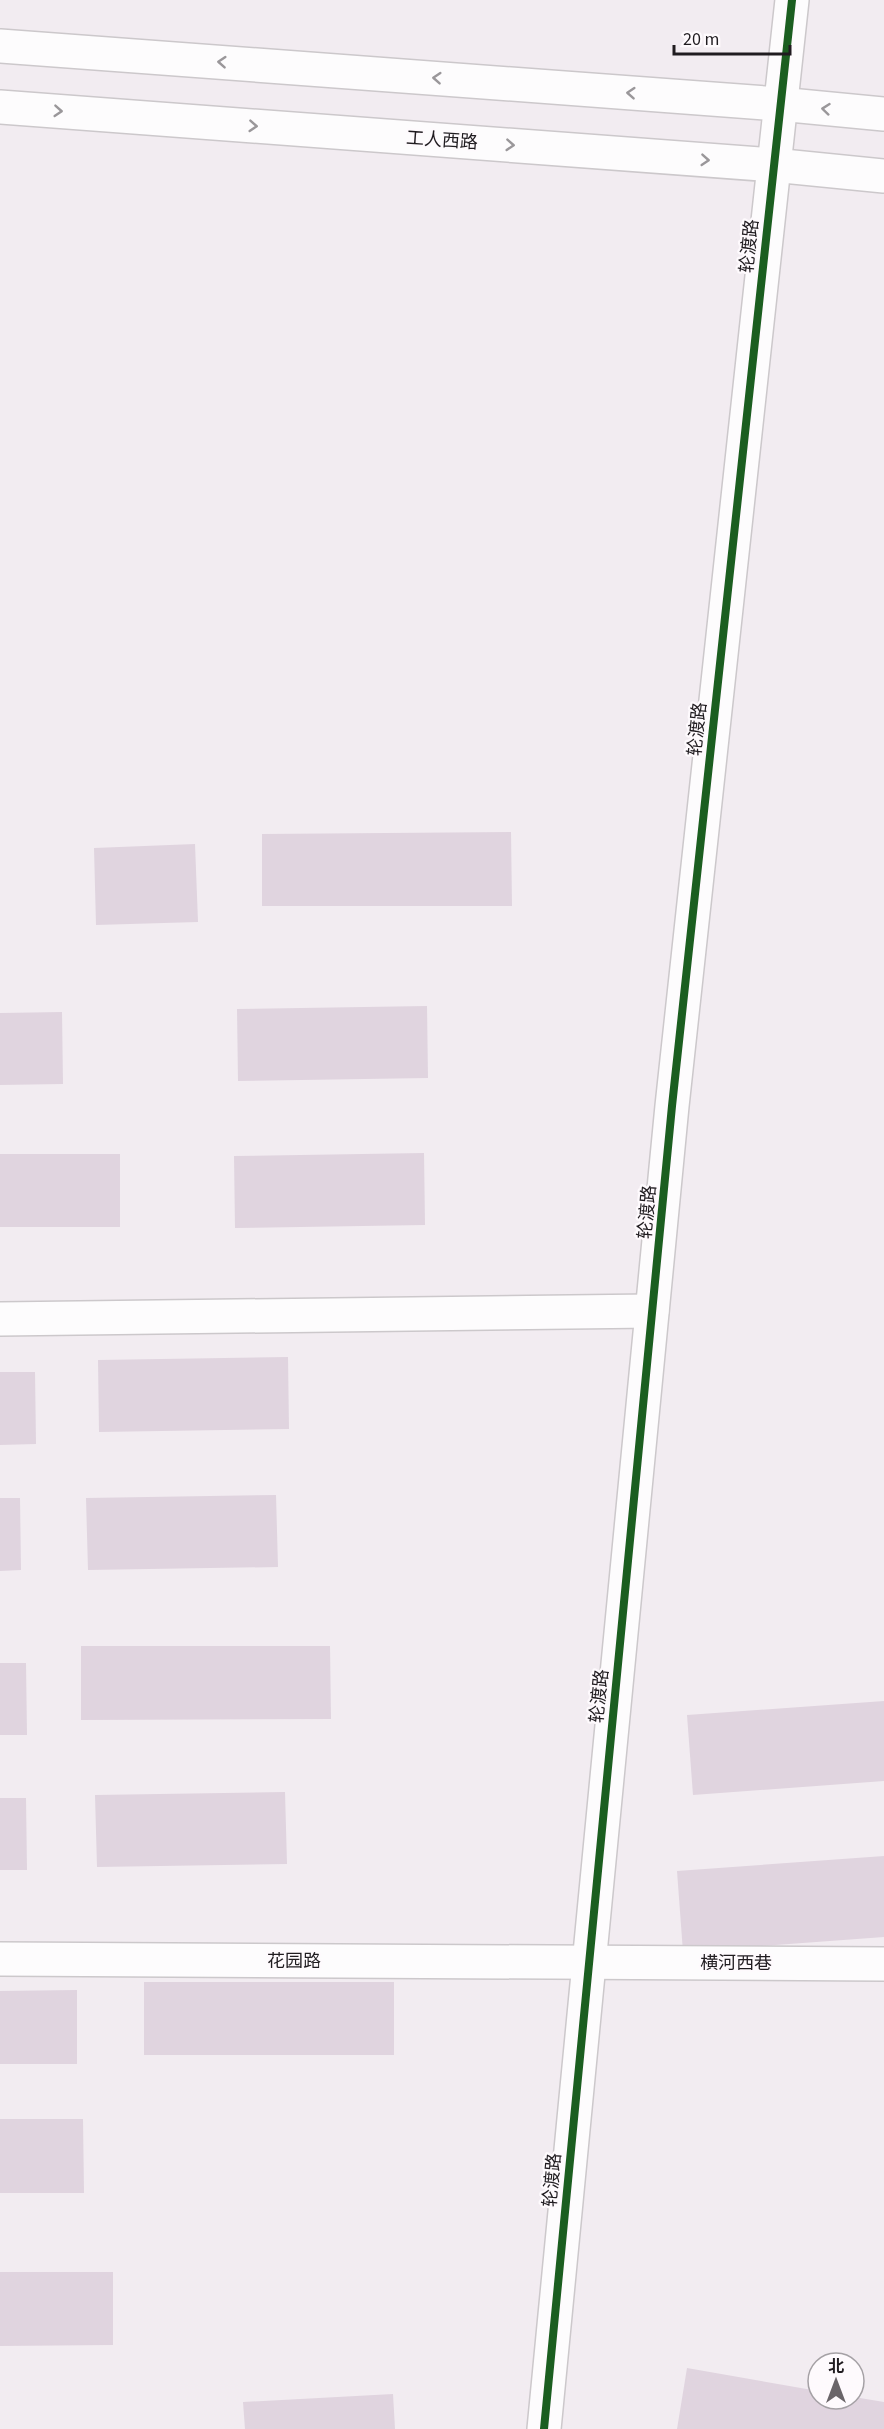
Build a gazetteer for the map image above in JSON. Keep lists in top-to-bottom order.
{
  "streets": {
    "main road": [
      "工人西路",
      "轮渡路",
      "花园路",
      "横河西巷"
    ]
  },
  "crossings": [
    ["工人西路", "轮渡路"],
    ["轮渡路", "花园路"],
    ["轮渡路", "横河西巷"],
    ["花园路", "横河西巷"]
  ],
  "scale_bar": "20 m",
  "north": "top"
}
